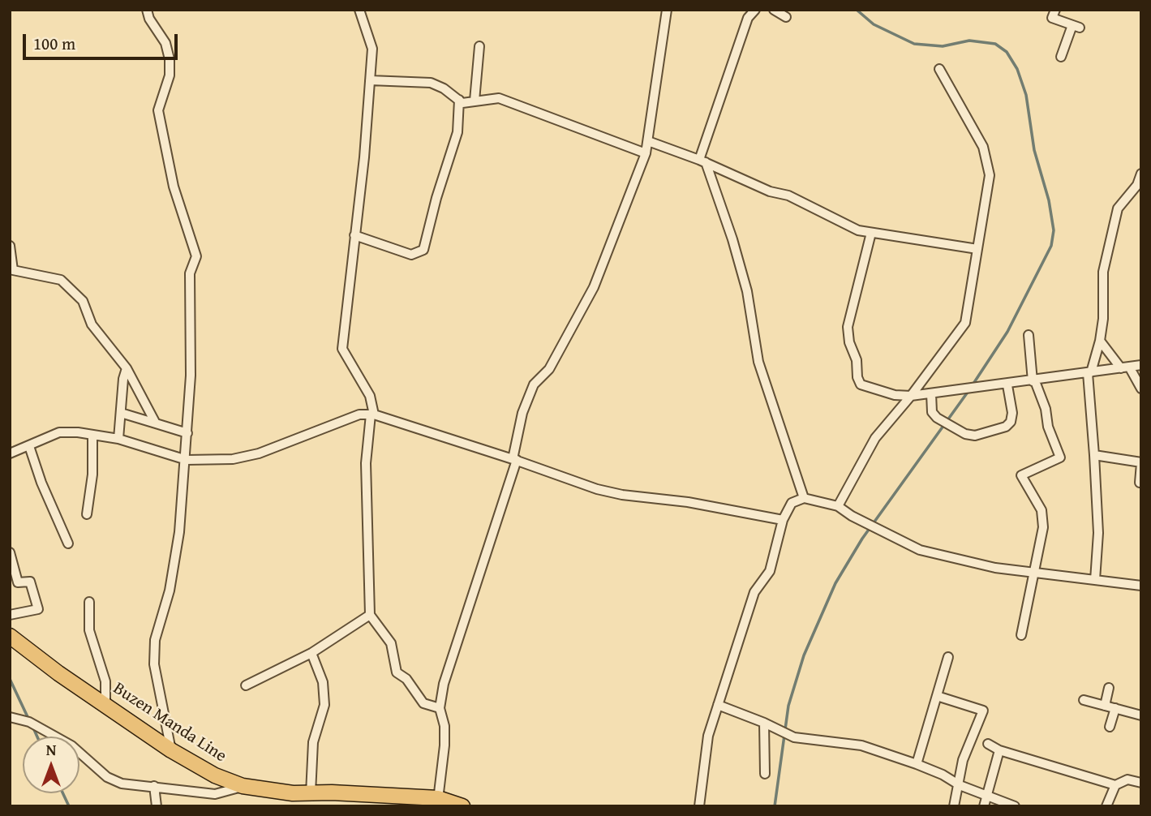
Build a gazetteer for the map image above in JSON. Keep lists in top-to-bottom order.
{
  "streets": {
    "main road": ["Buzen Manda Line"]
  },
  "scale_bar": "100 m",
  "north": "top"
}
